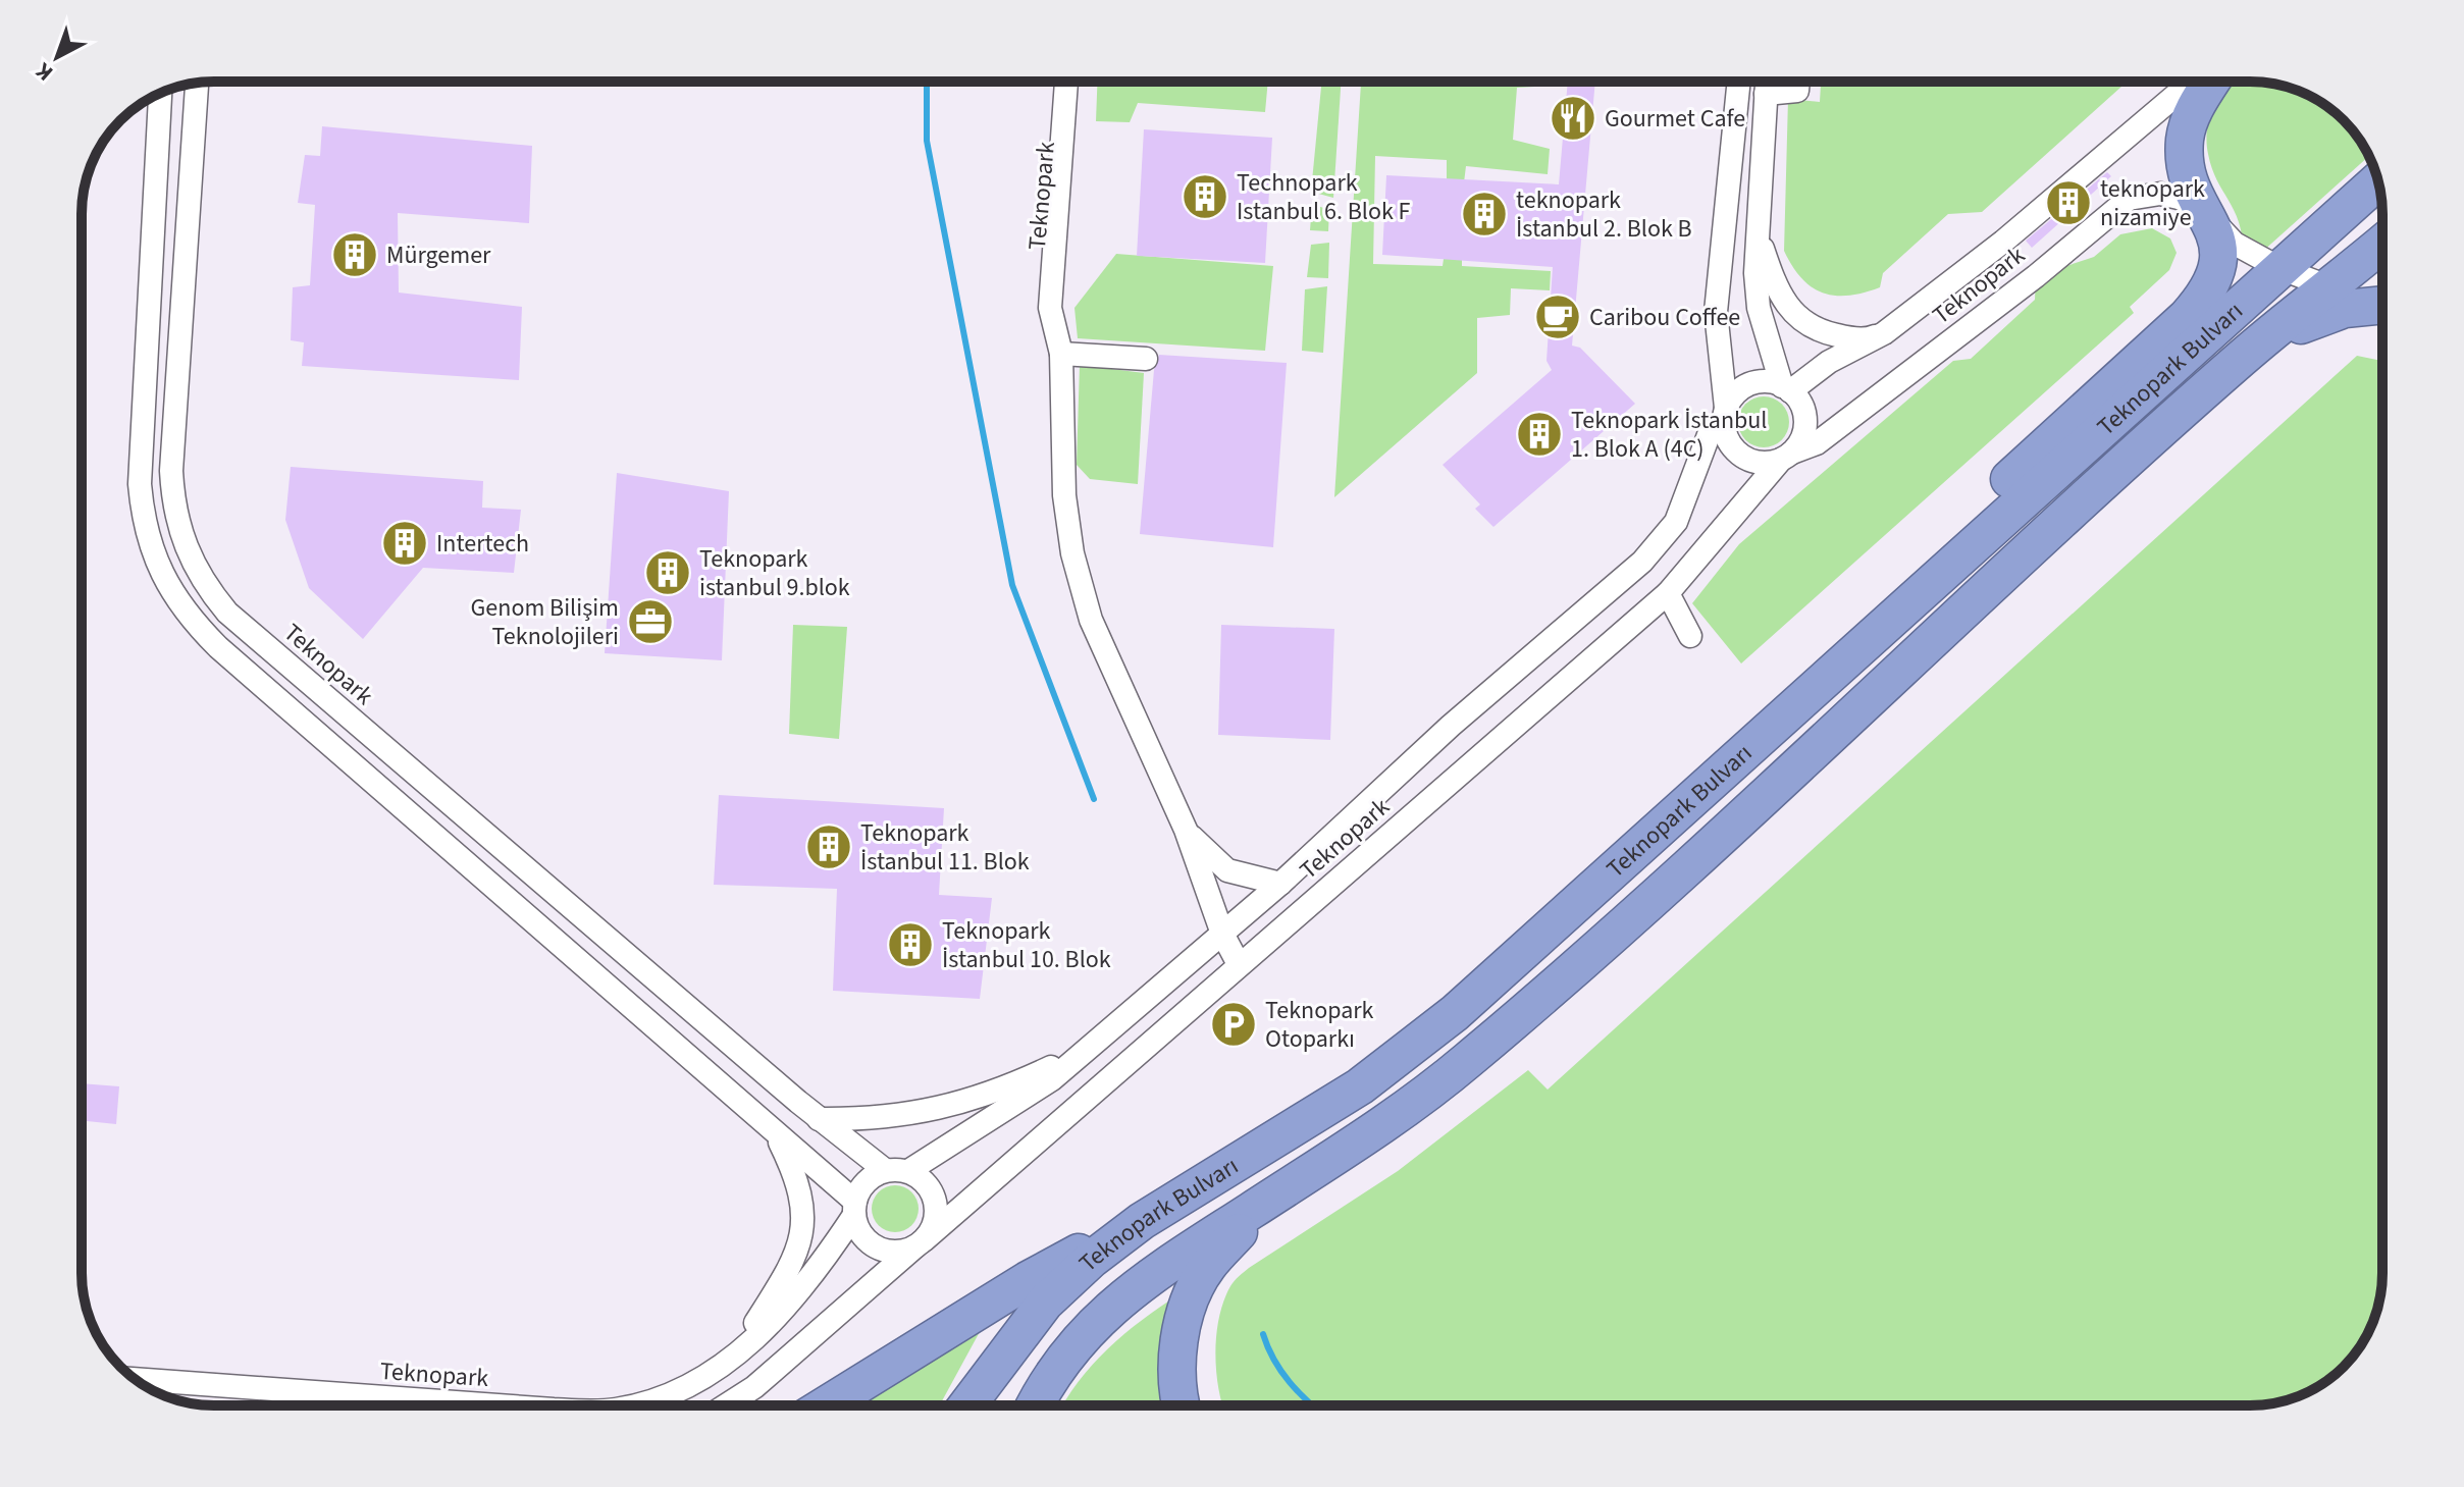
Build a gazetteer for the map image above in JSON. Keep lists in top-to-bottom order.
{
  "streets": {
    "highway": ["Teknopark Bulvarı"],
    "street": ["Teknopark"]
  },
  "places": {
    "restaurant": ["Gourmet Cafe"],
    "building": [
      "Technopark Istanbul 6. Blok F",
      "teknopark nizamiye",
      "teknopark İstanbul 2. Blok B",
      "Mürgemer",
      "Teknopark İstanbul 1. Blok A (4C)",
      "Intertech",
      "Teknopark istanbul 9.blok",
      "Teknopark İstanbul 11. Blok",
      "Teknopark İstanbul 10. Blok"
    ],
    "cafe": ["Caribou Coffee"],
    "office": ["Genom Bilişim Teknolojileri"],
    "parking": ["Teknopark Otoparkı"]
  },
  "north": "bottom left"
}
